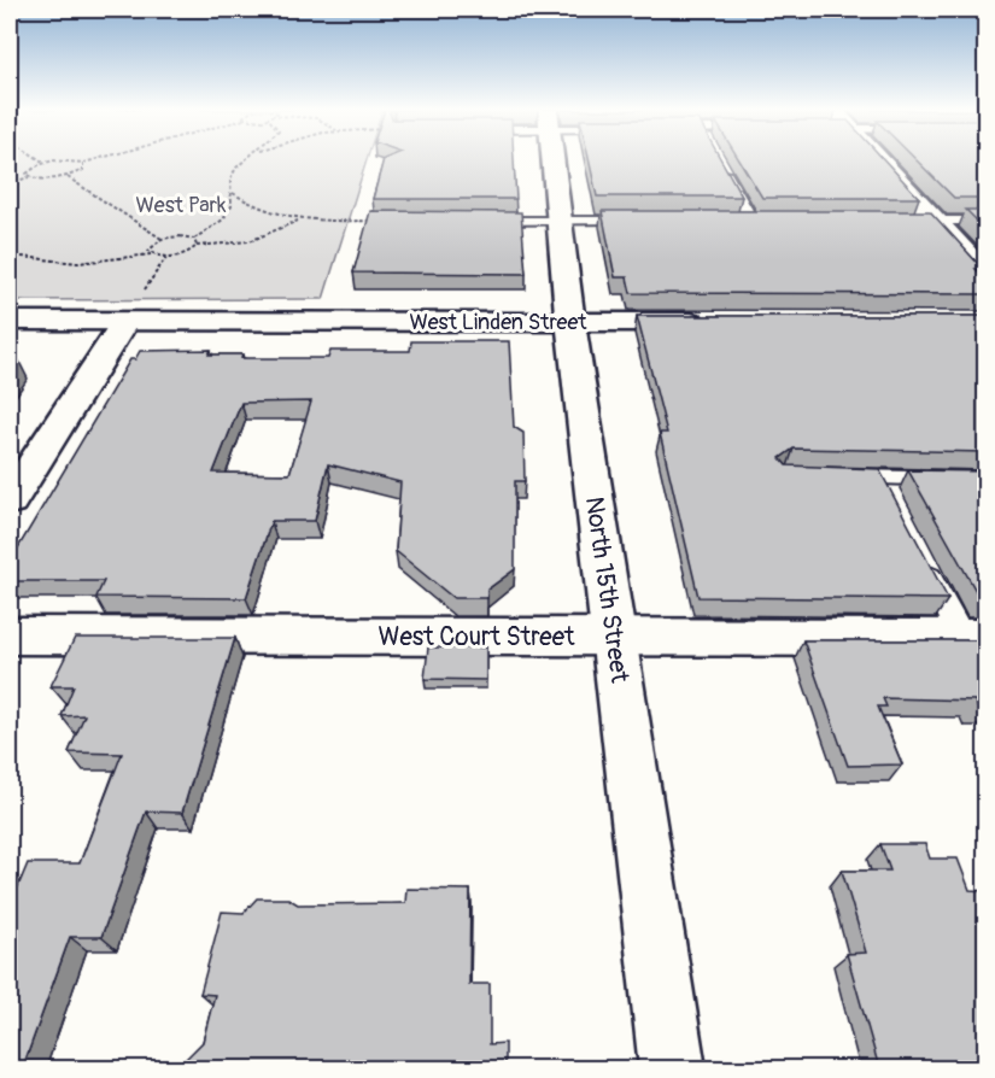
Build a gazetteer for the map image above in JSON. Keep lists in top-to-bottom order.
{
  "streets": {
    "street": ["West Linden Street", "North 15th Street", "West Court Street"]
  },
  "crossings": [
    ["West Linden Street", "North 15th Street"],
    ["North 15th Street", "West Court Street"]
  ],
  "parks": ["West Park"]
}
